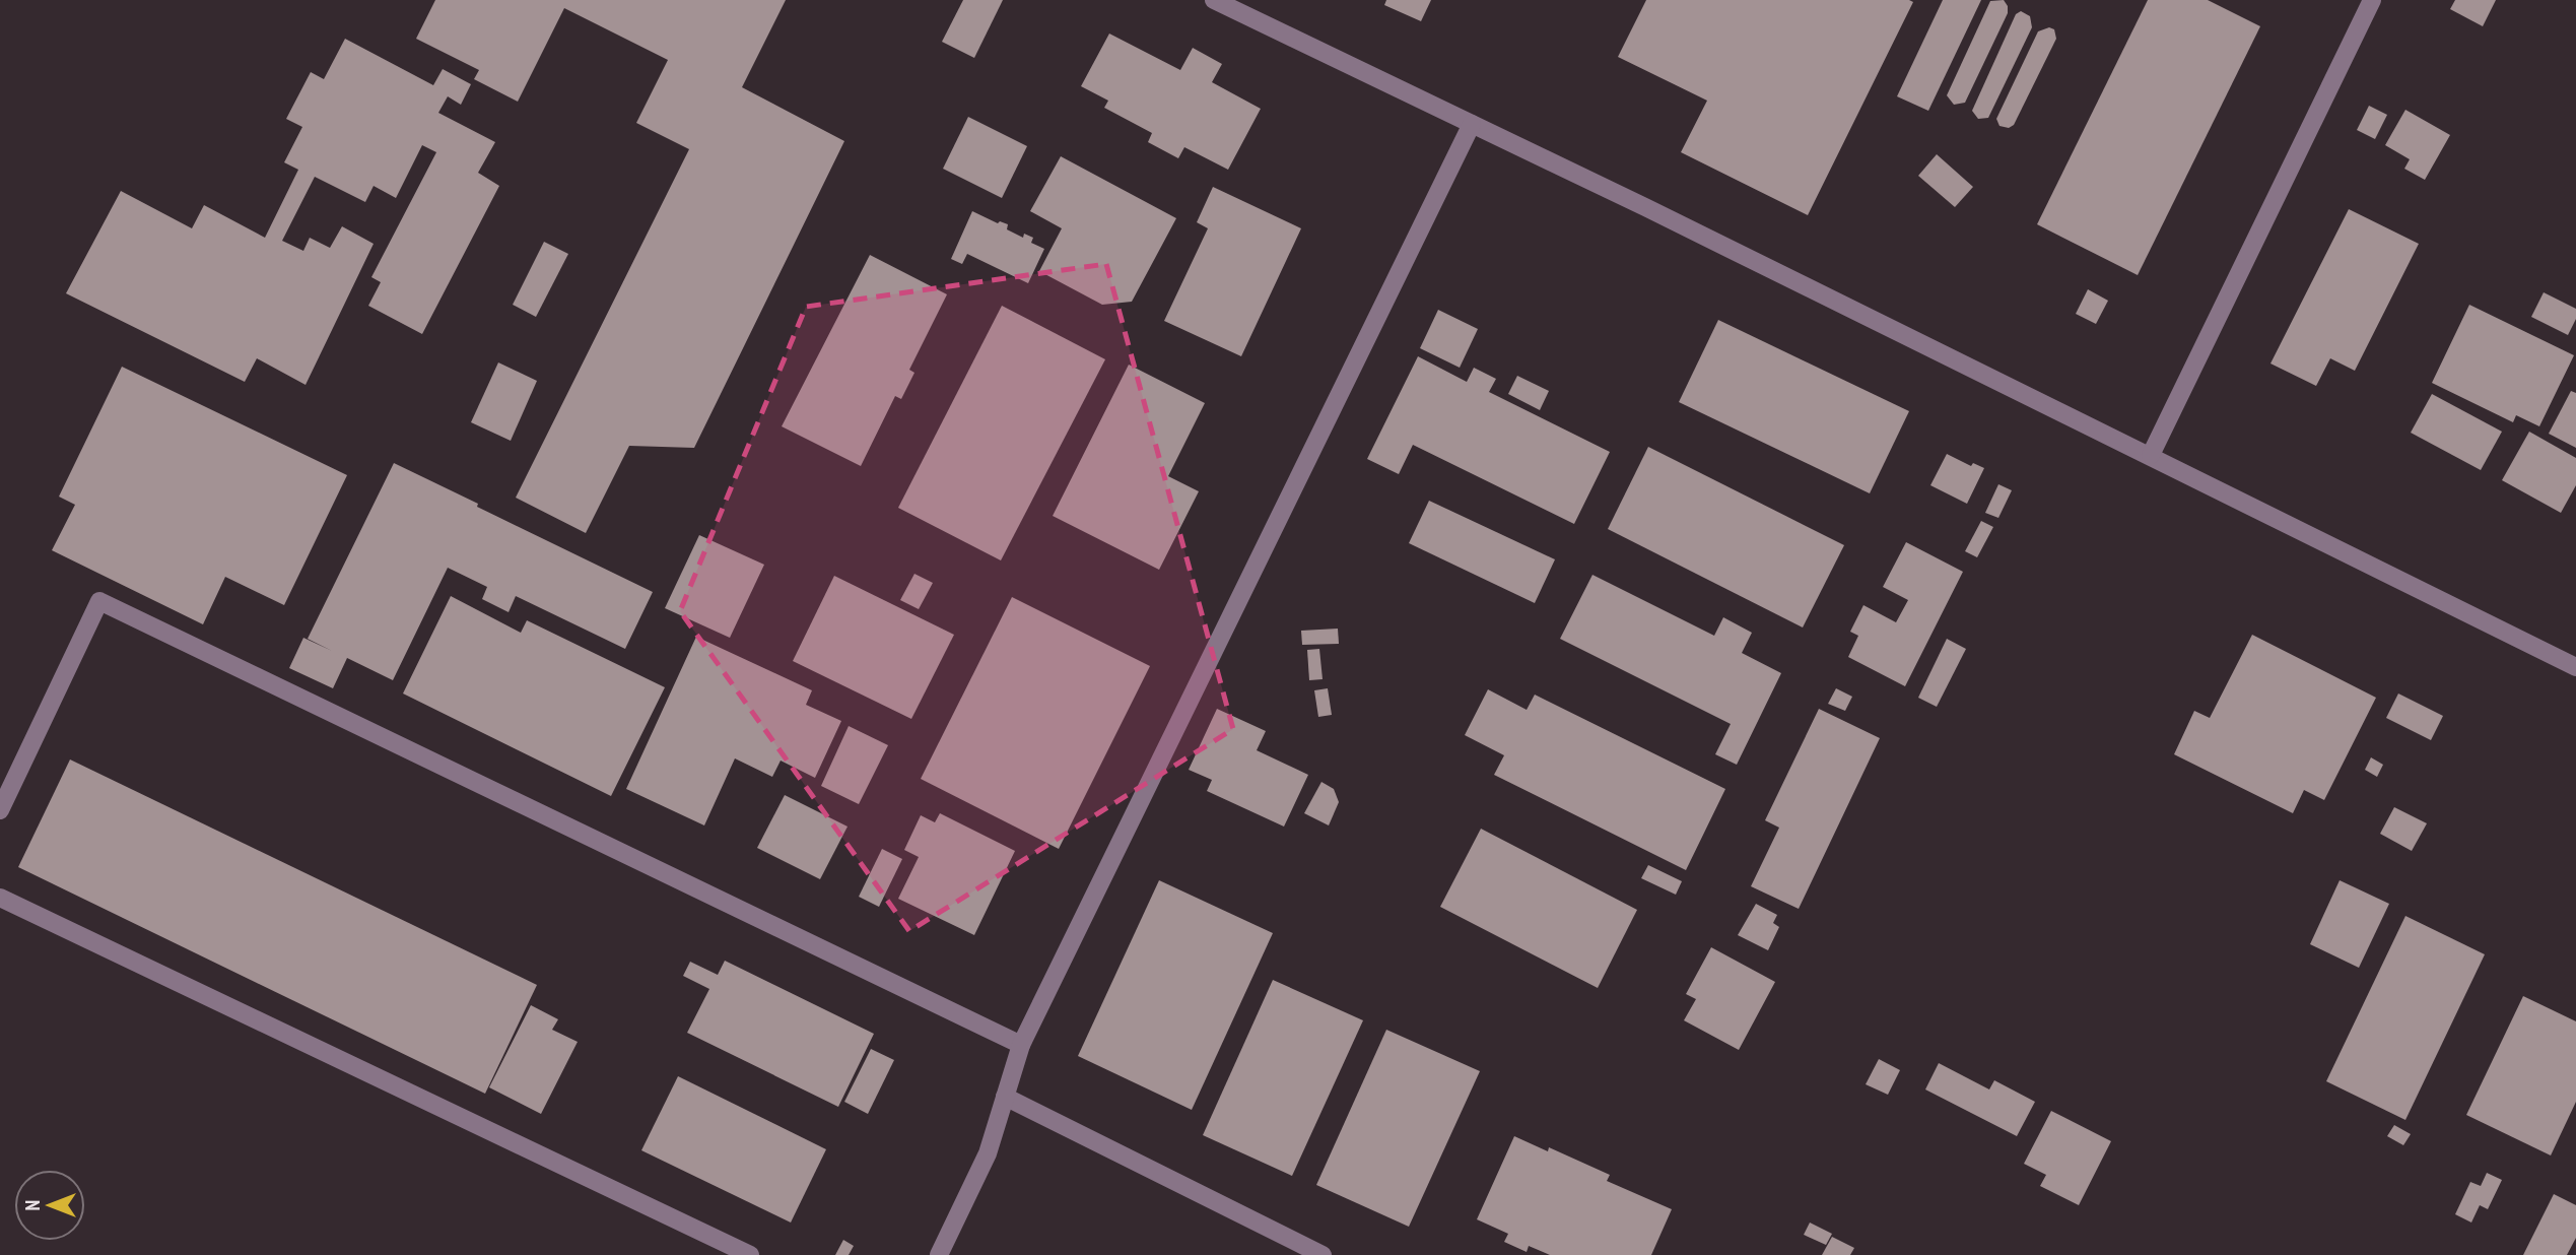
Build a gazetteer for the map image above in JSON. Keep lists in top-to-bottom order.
{
  "north": "left"
}
